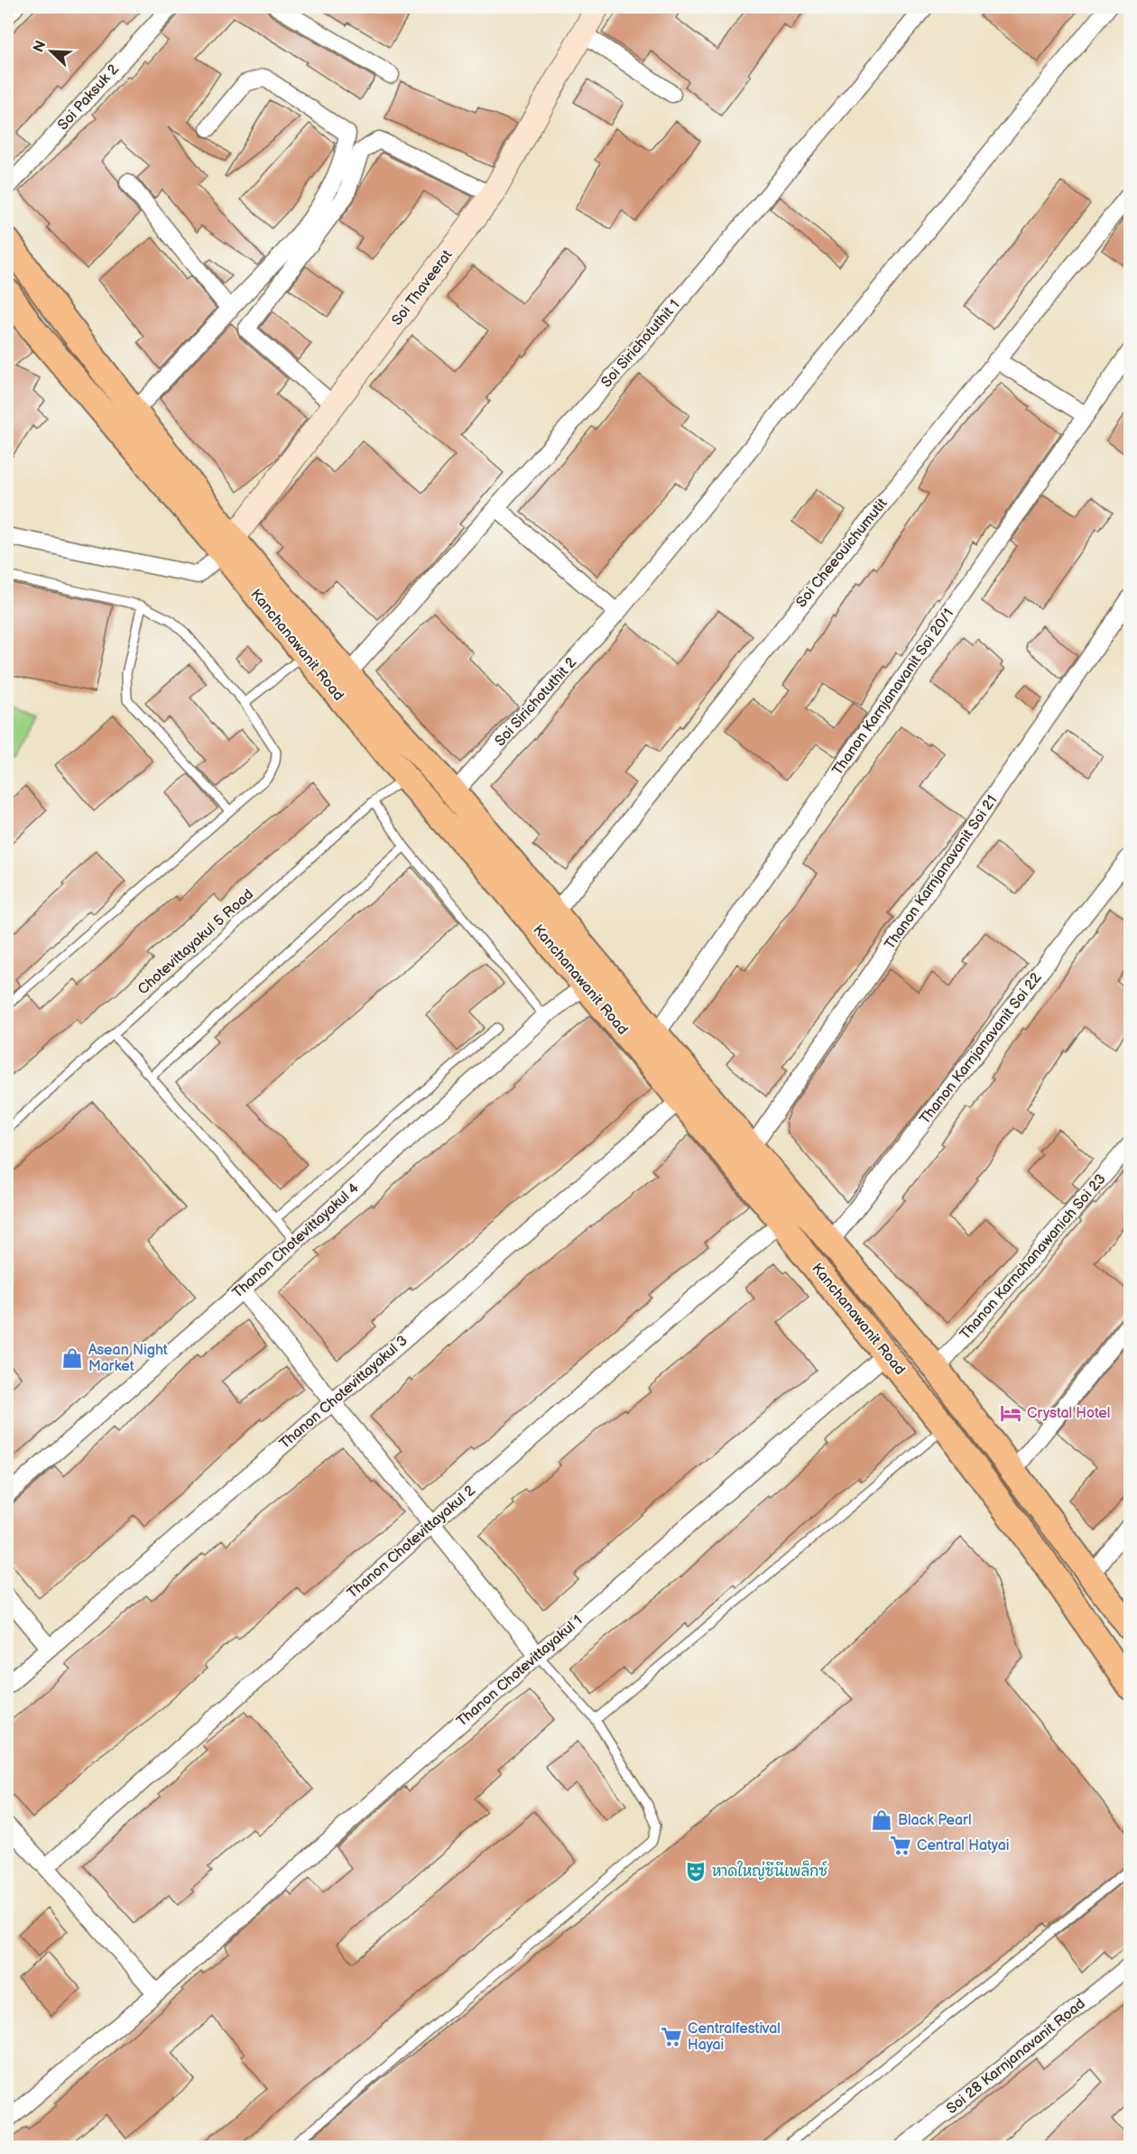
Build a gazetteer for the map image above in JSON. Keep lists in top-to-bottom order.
{
  "streets": {
    "main road": ["Kanchanawanit Road"],
    "street": [
      "Soi Paksuk 2",
      "Soi Thaveerat",
      "Soi Sirichotuthit 1",
      "Soi Cheeouichumutit",
      "Thanon Karnjanavanit Soi 20/1",
      "Soi Sirichotuthit 2",
      "Thanon Karnjanavanit Soi 21",
      "Thanon Karnjanavanit Soi 22",
      "Thanon Chotevittayakul 4",
      "Thanon Karnchanawanich Soi 23",
      "Thanon Chotevittayakul 3",
      "Thanon Chotevittayakul 2",
      "Thanon Chotevittayakul 1",
      "Soi 28 Karnjanavanit Road"
    ],
    "lane": ["Chotevittayakul 5 Road"]
  },
  "crossings": [
    ["Soi Thaveerat", "Kanchanawanit Road"],
    ["Soi Sirichotuthit 1", "Kanchanawanit Road"],
    ["Soi Cheeouichumutit", "Kanchanawanit Road"],
    ["Kanchanawanit Road", "Thanon Karnjanavanit Soi 20/1"],
    ["Kanchanawanit Road", "Soi Sirichotuthit 2"],
    ["Kanchanawanit Road", "Thanon Karnjanavanit Soi 21"],
    ["Kanchanawanit Road", "Chotevittayakul 5 Road"],
    ["Kanchanawanit Road", "Thanon Karnjanavanit Soi 22"],
    ["Kanchanawanit Road", "Thanon Chotevittayakul 4"],
    ["Kanchanawanit Road", "Thanon Karnchanawanich Soi 23"],
    ["Kanchanawanit Road", "Thanon Chotevittayakul 3"],
    ["Kanchanawanit Road", "Thanon Chotevittayakul 2"],
    ["Kanchanawanit Road", "Thanon Chotevittayakul 1"]
  ],
  "places": {
    "shop": ["Asean Night Market", "Black Pearl"],
    "hotel": ["Crystal Hotel"],
    "supermarket": ["Central Hatyai", "Centralfestival Hayai"],
    "theatre": ["หาดใหญ่ซีนีเพล็กซ์"]
  },
  "north": "top left"
}
